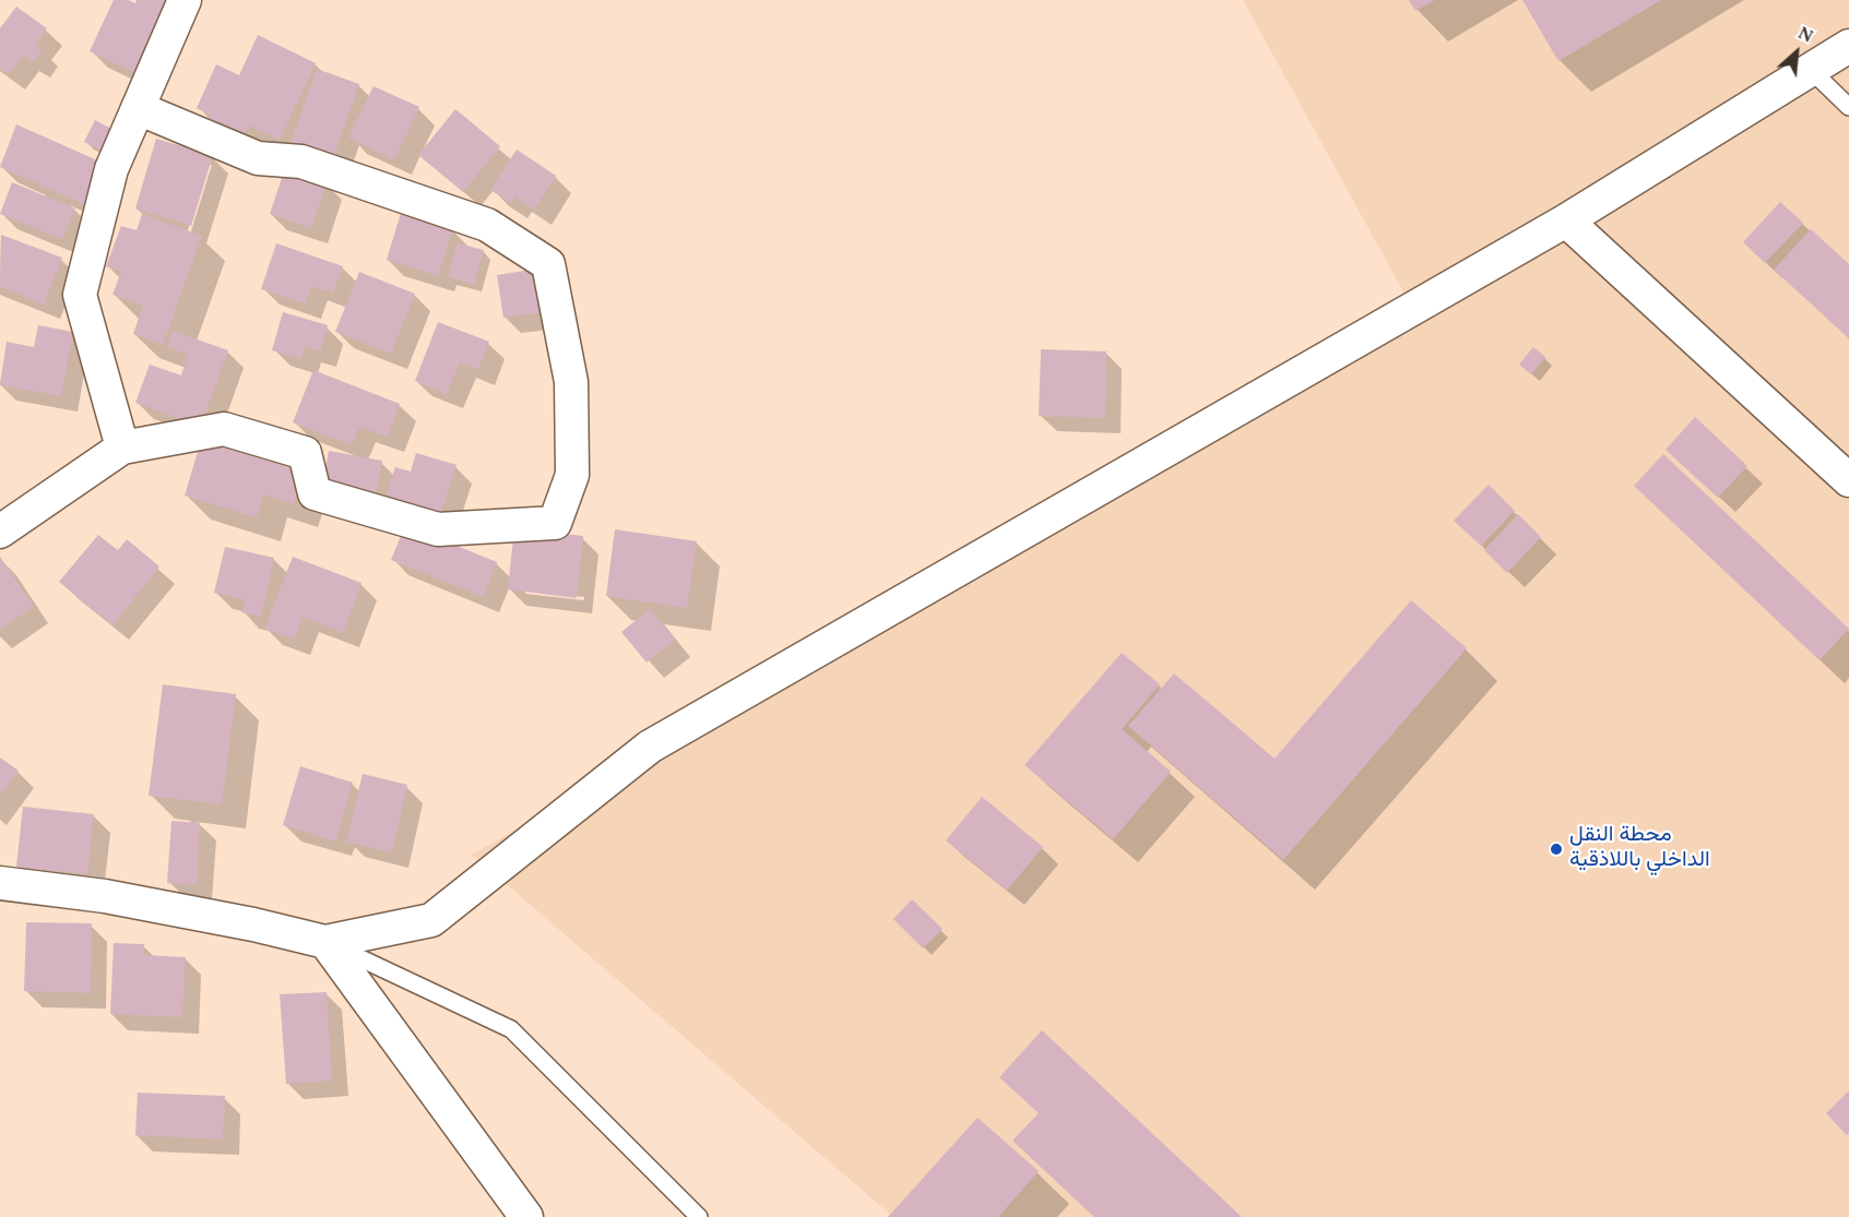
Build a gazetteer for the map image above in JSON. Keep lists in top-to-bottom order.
{
  "places": ["محطة النقل الداخلي باللاذقية"],
  "north": "top right"
}
